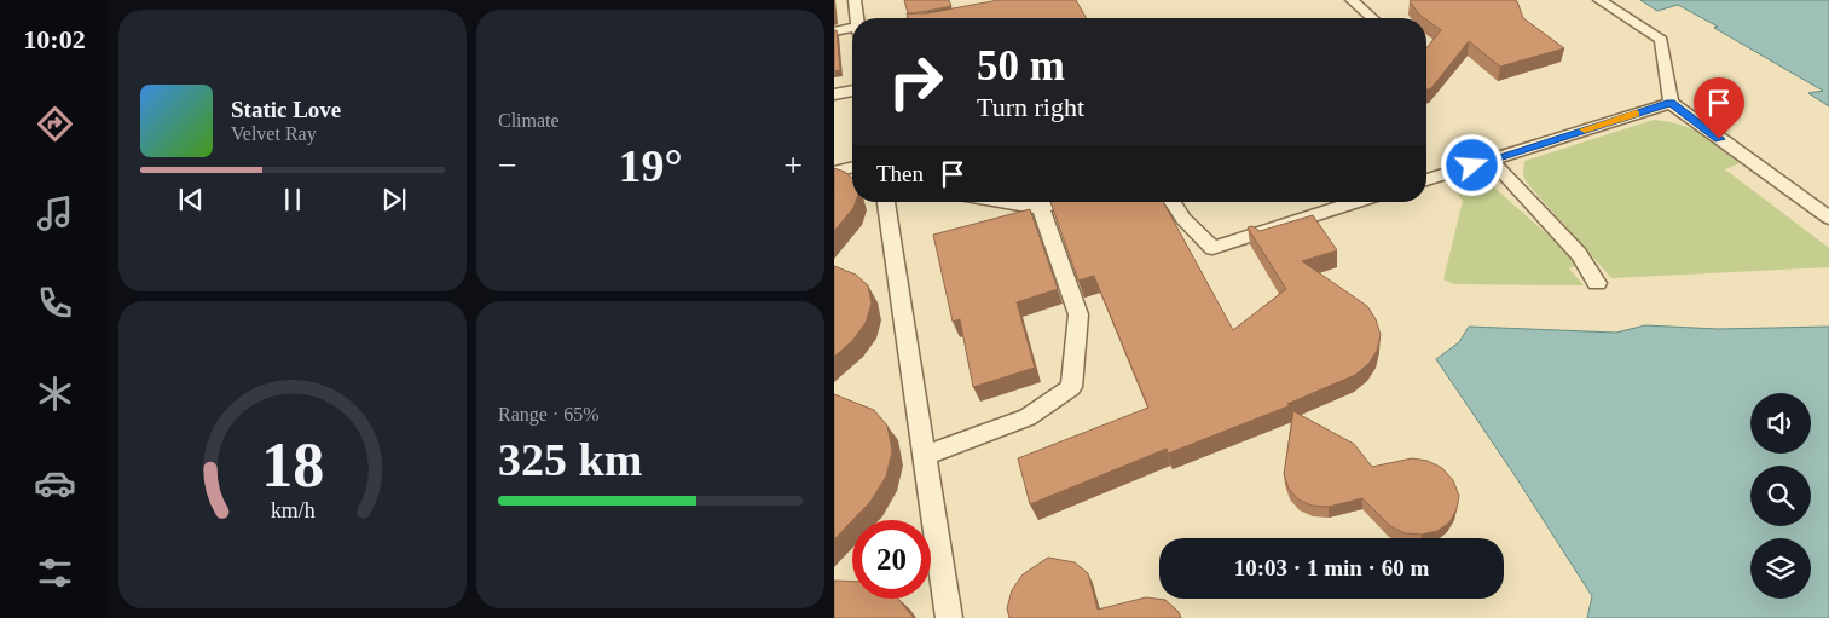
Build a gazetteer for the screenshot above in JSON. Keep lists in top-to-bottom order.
{
  "page": {
    "tabs": "10:02",
    "tile": [
      "Climate",
      ["Range · 65%", "325 km"]
    ],
    "turn": ["50 m", "Turn right"],
    "song": ["Static Love", "Velvet Ray"],
    "heat": ["−", "19°", "+"],
    "then": "Then",
    "limit": "20",
    "trip": "10:03 · 1 min · 60 m",
    "gauge": ["18", "km/h"]
  }
}
